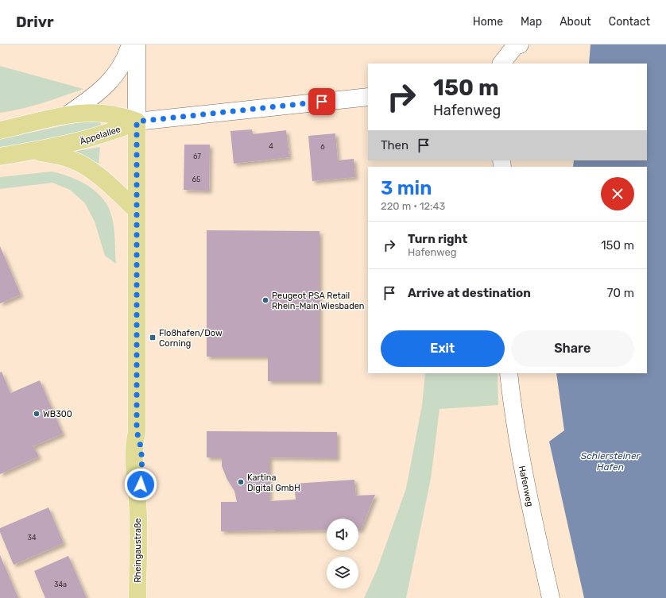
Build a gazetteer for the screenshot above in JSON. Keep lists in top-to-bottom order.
{
  "streets": {
    "main road": ["Äppelallee", "Rheingaustraße"],
    "street": ["Hafenweg"]
  },
  "crossings": [
    ["Äppelallee", "Rheingaustraße"]
  ],
  "water": ["Schiersteiner Hafen"],
  "places": {
    "other": ["Peugeot PSA Retail Rhein-Main Wiesbaden", "WB300", "Kartina Digital GmbH"],
    "transit": ["Floßhafen/Dow Corning"]
  },
  "house_numbers": [
    "4",
    "6",
    "67",
    "65",
    "34",
    "34a"
  ],
  "page": {
    "header": "Drivr",
    "nav": [
      "Home",
      "Map",
      "About",
      "Contact"
    ],
    "turn": ["150 m", "Hafenweg"],
    "then": "Then",
    "heading": ["3 min", "220 m · 12:43"],
    "list": [
      {
        "name": "Turn right",
        "note": "Hafenweg",
        "value": "150 m"
      },
      {
        "name": "Arrive at destination",
        "value": "70 m"
      }
    ],
    "buttons": ["Exit", "Share"]
  }
}
